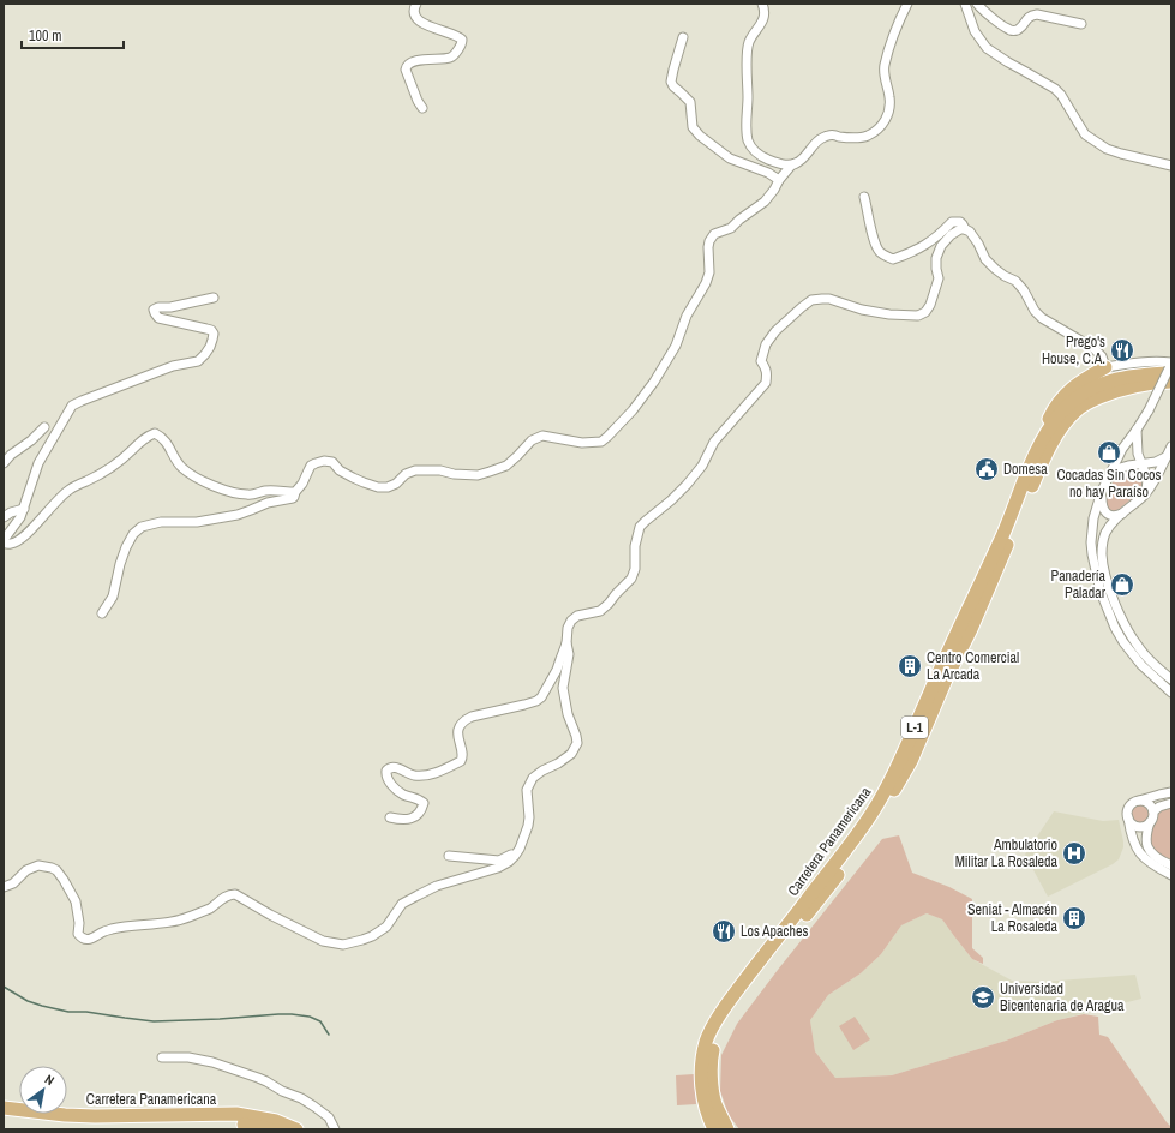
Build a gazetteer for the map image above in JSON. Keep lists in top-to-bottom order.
{
  "streets": {
    "main road": ["L-1", "Carretera Panamericana"]
  },
  "crossings": [
    ["L-1", "Carretera Panamericana"]
  ],
  "places": {
    "restaurant": ["Prego's House, C.A.", "Los Apaches"],
    "shop": ["Cocadas Sin Cocos no hay Paraíso", "Panadería Paladar"],
    "public building": ["Domesa"],
    "building": ["Centro Comercial La Arcada", "Seniat - Almacén La Rosaleda"],
    "hospital": ["Ambulatorio Militar La Rosaleda"],
    "school or university": ["Universidad Bicentenaria de Aragua"]
  },
  "scale_bar": "100 m",
  "north": "top right"
}
